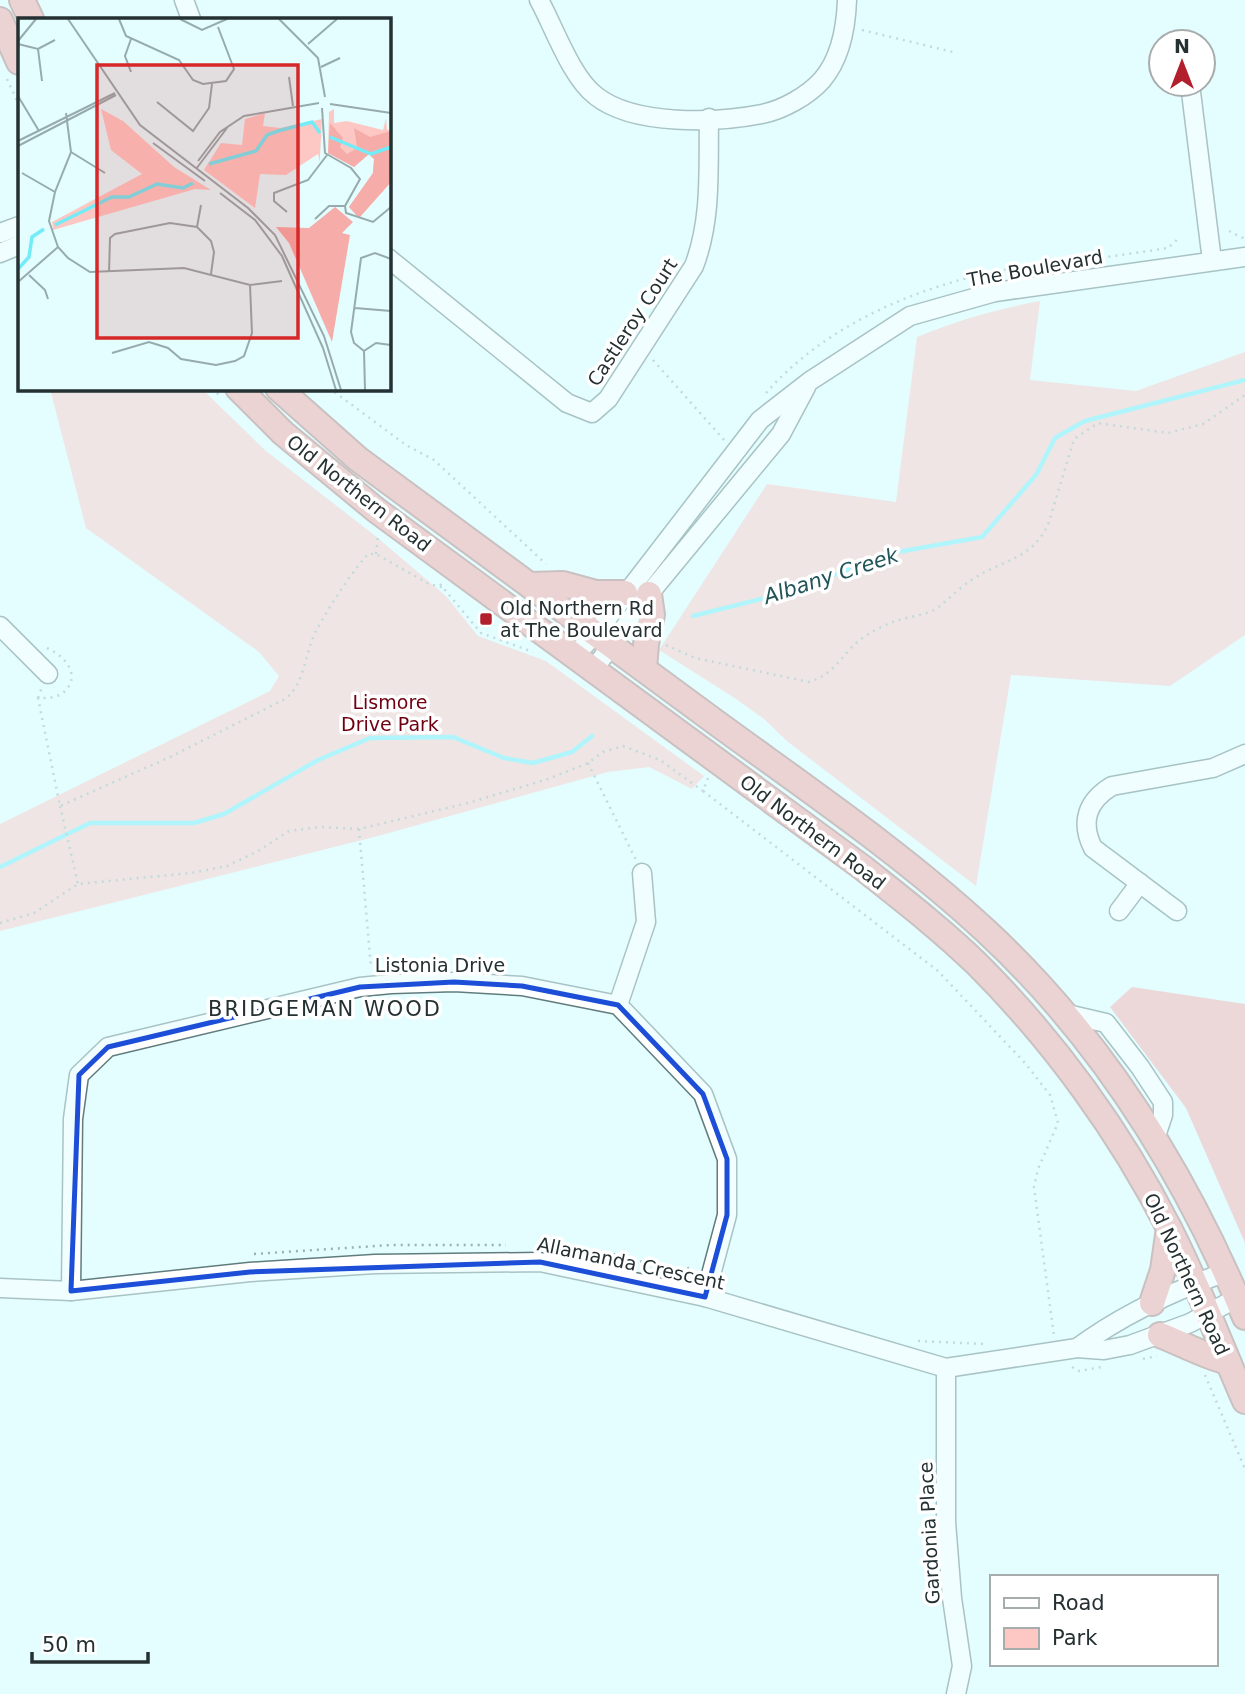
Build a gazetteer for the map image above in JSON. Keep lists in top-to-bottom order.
{
  "streets": {
    "highway": ["Old Northern Road"],
    "street": [
      "The Boulevard",
      "Castleroy Court",
      "Listonia Drive",
      "Allamanda Crescent",
      "Gardonia Place"
    ]
  },
  "crossings": [
    ["The Boulevard", "Old Northern Road"],
    ["Old Northern Road", "Allamanda Crescent"],
    ["Listonia Drive", "Allamanda Crescent"],
    ["Allamanda Crescent", "Gardonia Place"]
  ],
  "districts": ["BRIDGEMAN WOOD"],
  "water": ["Albany Creek"],
  "parks": ["Lismore Drive Park"],
  "places": {
    "transit": ["Old Northern Rd at The Boulevard"]
  },
  "legend": ["Road", "Park"],
  "scale_bar": "50 m",
  "north": "top"
}
